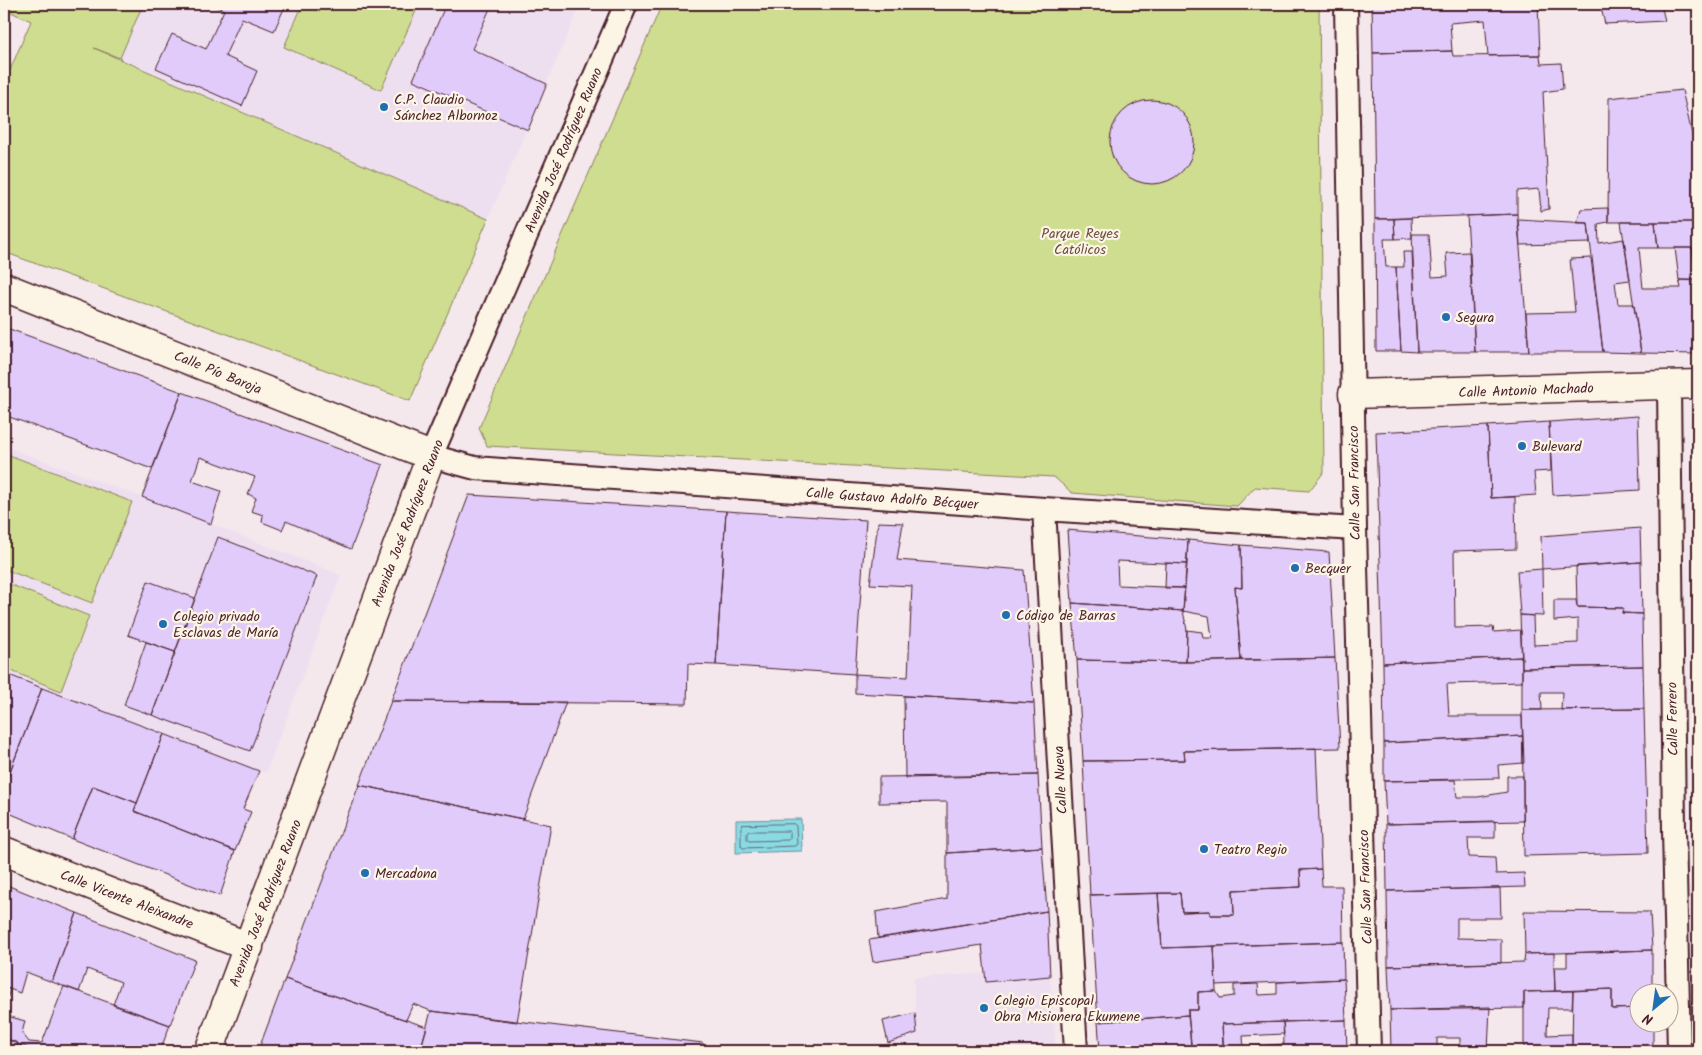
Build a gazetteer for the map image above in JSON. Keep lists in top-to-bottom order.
{
  "streets": {
    "street": [
      "Avenida José Rodríguez Ruano",
      "Calle Pío Baroja",
      "Calle Antonio Machado",
      "Calle San Francisco",
      "Calle Gustavo Adolfo Bécquer",
      "Calle Ferrero",
      "Calle Nueva",
      "Calle Vicente Aleixandre"
    ]
  },
  "crossings": [
    ["Avenida José Rodríguez Ruano", "Calle Pío Baroja"],
    ["Avenida José Rodríguez Ruano", "Calle Gustavo Adolfo Bécquer"],
    ["Avenida José Rodríguez Ruano", "Calle Vicente Aleixandre"],
    ["Calle Pío Baroja", "Calle Gustavo Adolfo Bécquer"],
    ["Calle Antonio Machado", "Calle San Francisco"],
    ["Calle Antonio Machado", "Calle Ferrero"],
    ["Calle San Francisco", "Calle Gustavo Adolfo Bécquer"],
    ["Calle Gustavo Adolfo Bécquer", "Calle Nueva"]
  ],
  "parks": ["Parque Reyes Católicos"],
  "places": [
    "C.P. Claudio Sánchez Albornoz",
    "Segura",
    "Bulevard",
    "Becquer",
    "Código de Barras",
    "Colegio privado Esclavas de María",
    "Teatro Regio",
    "Mercadona",
    "Colegio Episcopal Obra Misionera Ekumene"
  ],
  "north": "bottom left"
}
